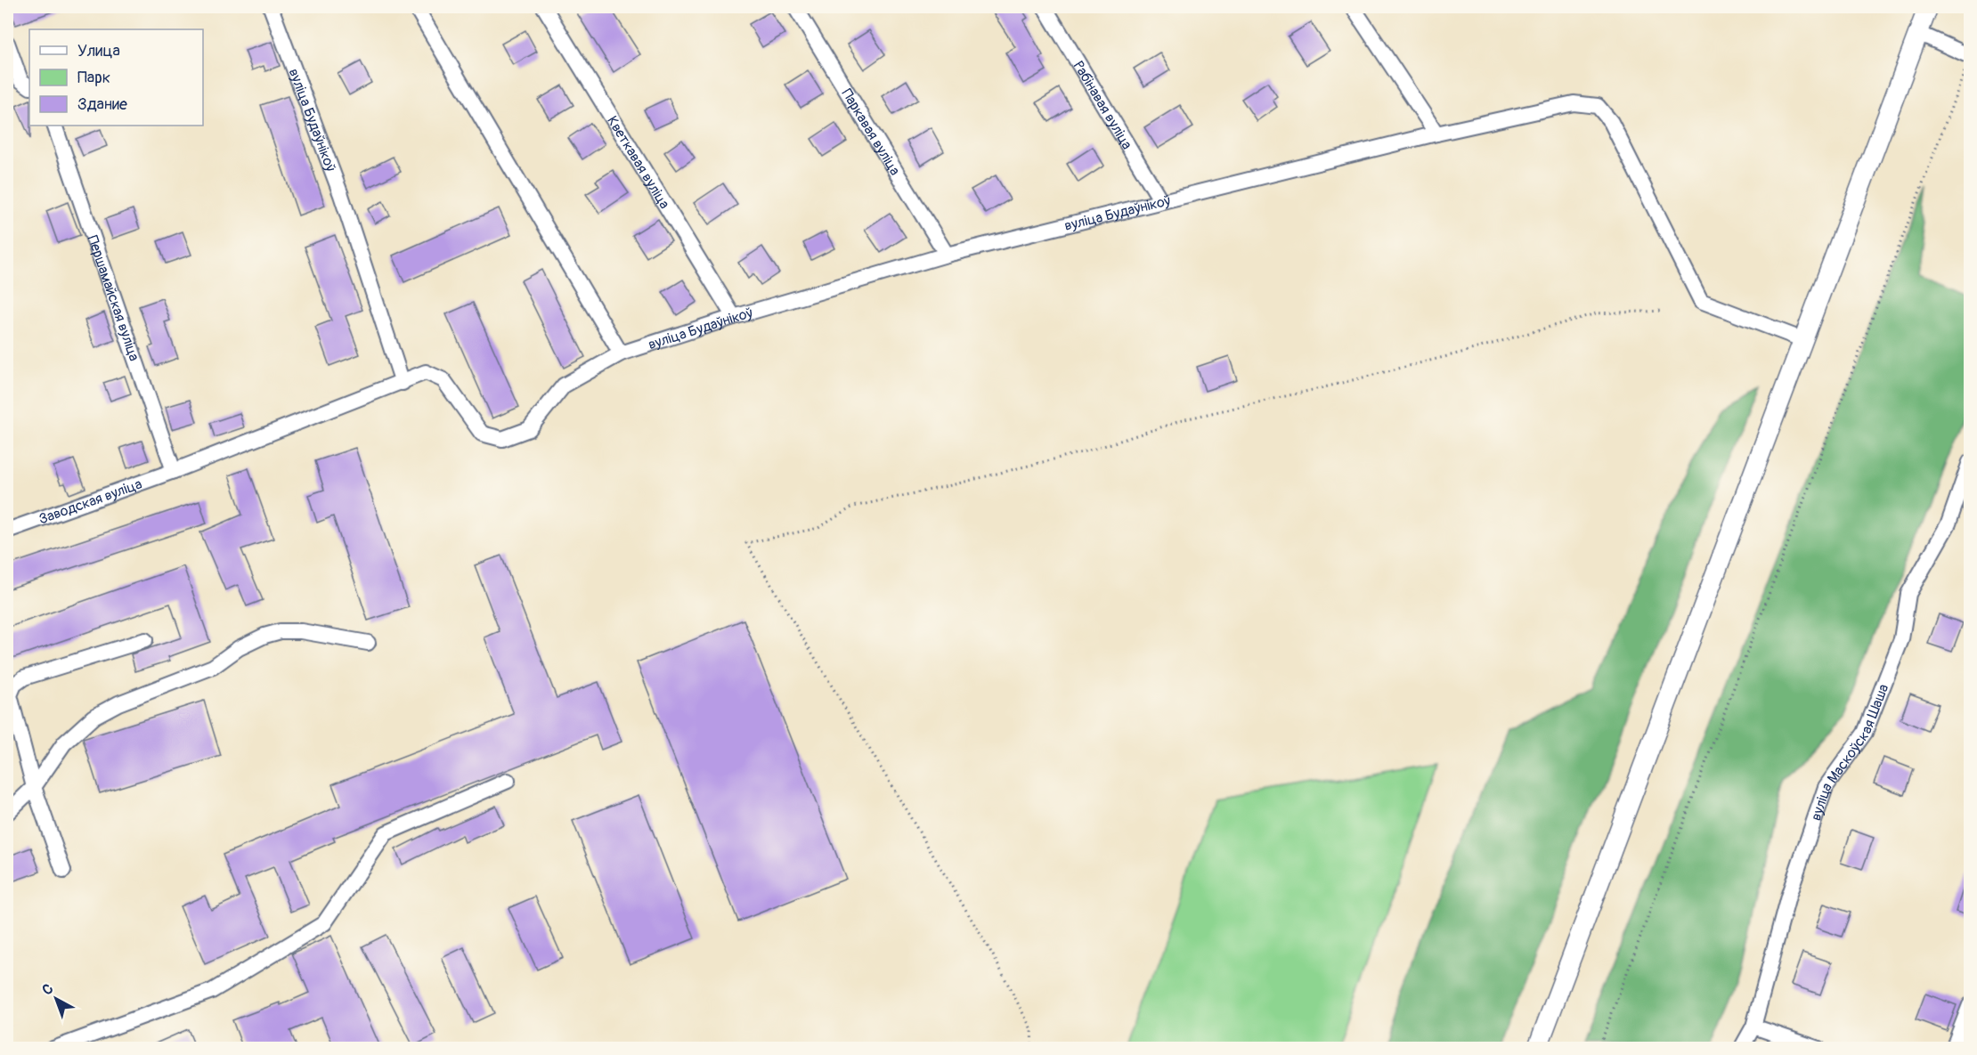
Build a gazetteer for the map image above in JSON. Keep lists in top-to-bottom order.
{
  "streets": {
    "street": [
      "Рабінавая вуліца",
      "вуліца Будаўнікоў",
      "Паркавая вуліца",
      "Кветкавая вуліца",
      "Першамайская вуліца",
      "Заводская вуліца",
      "вуліца Маскоўская Шаша"
    ]
  },
  "crossings": [
    ["Рабінавая вуліца", "вуліца Будаўнікоў"],
    ["вуліца Будаўнікоў", "Паркавая вуліца"],
    ["вуліца Будаўнікоў", "Кветкавая вуліца"],
    ["вуліца Будаўнікоў", "Заводская вуліца"],
    ["Першамайская вуліца", "Заводская вуліца"]
  ],
  "legend": ["Улица", "Парк", "Здание"],
  "north": "top left"
}
